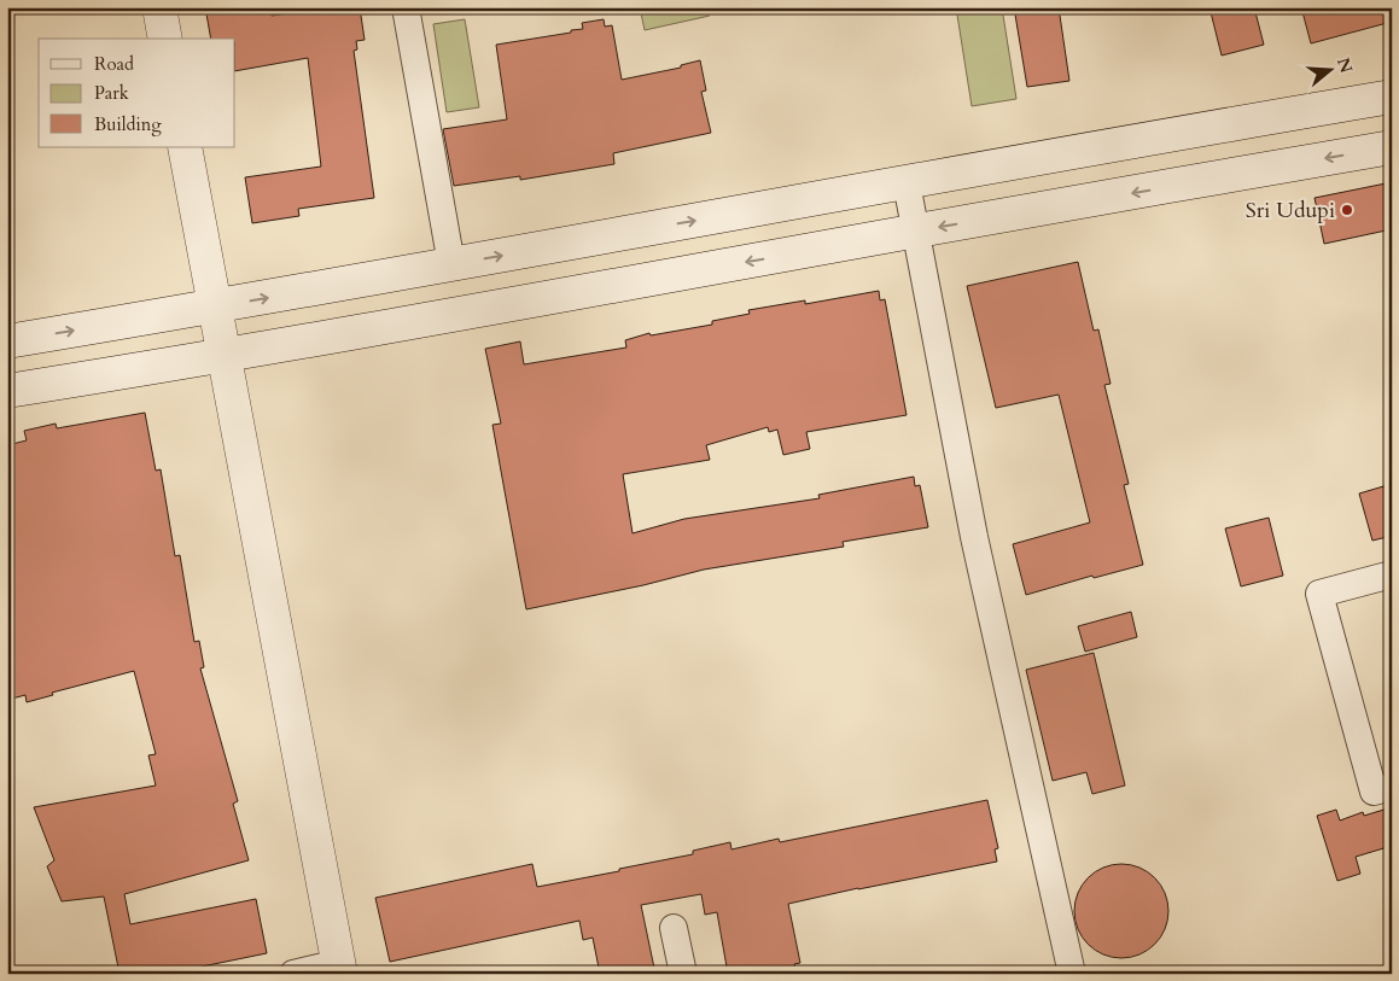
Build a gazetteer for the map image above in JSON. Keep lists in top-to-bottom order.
{
  "places": ["Sri Udupi"],
  "legend": ["Road", "Park", "Building"],
  "north": "right"
}
